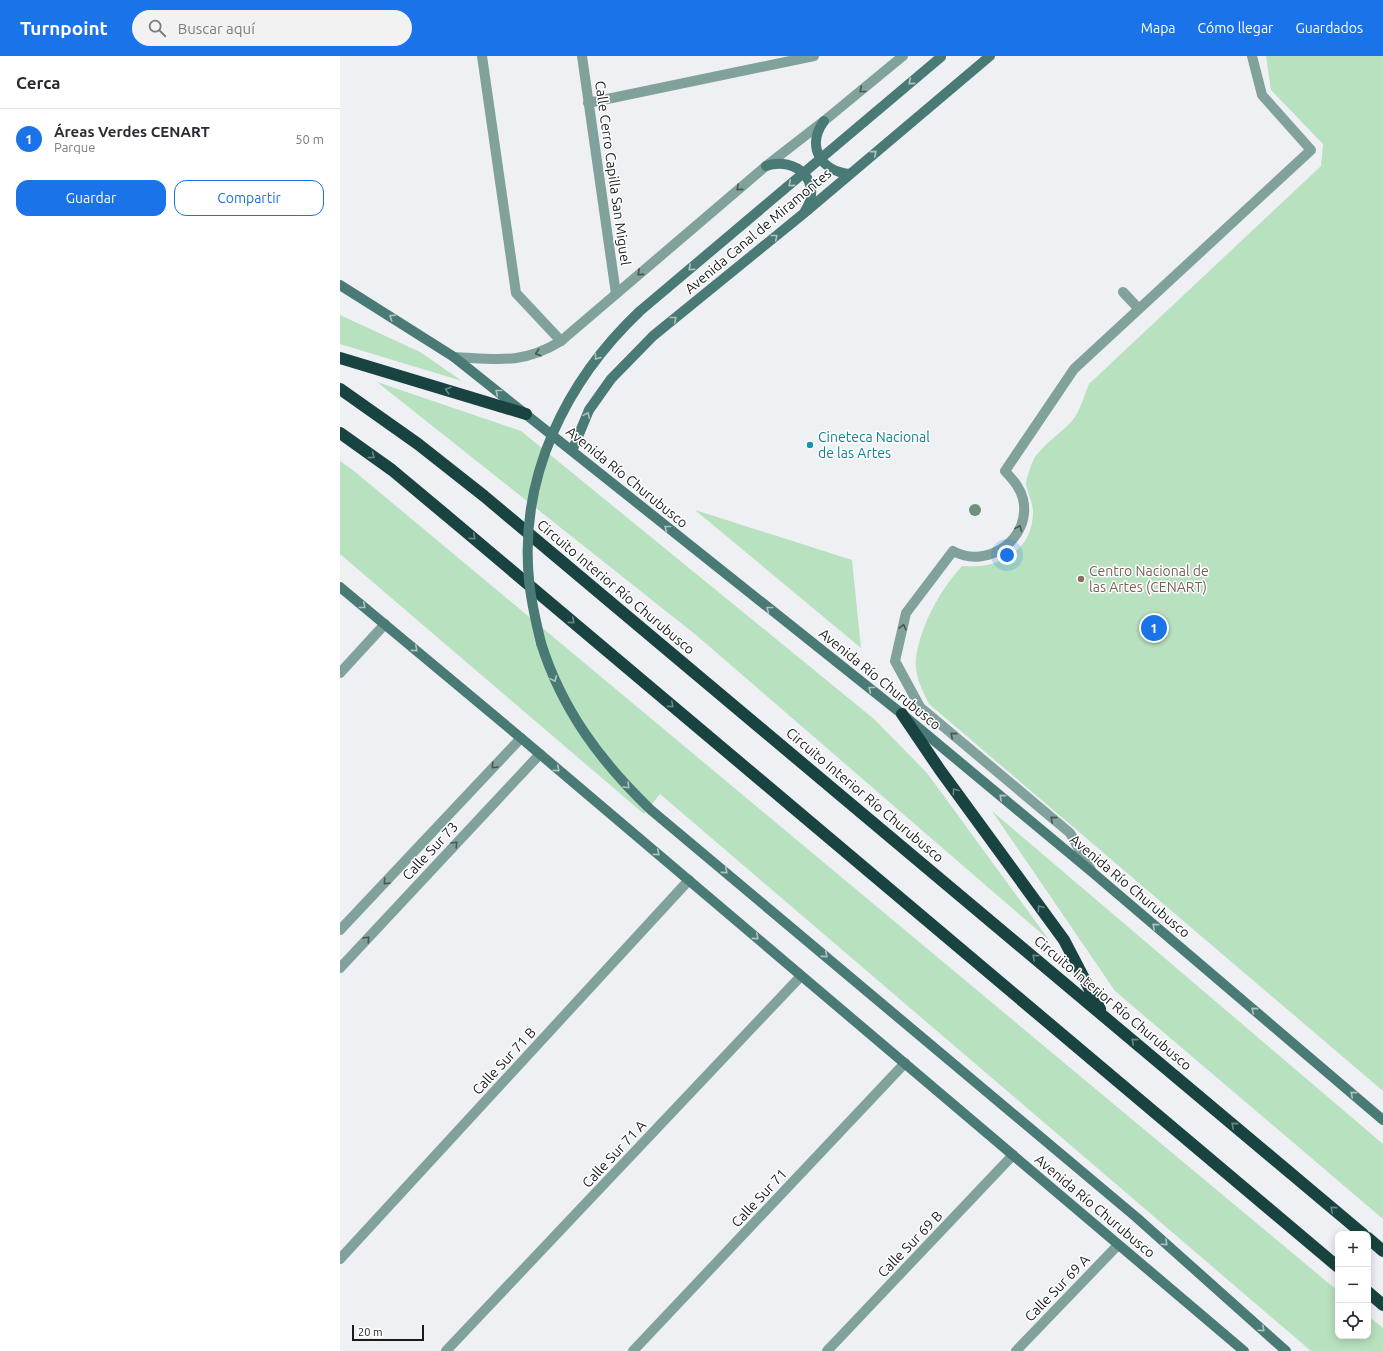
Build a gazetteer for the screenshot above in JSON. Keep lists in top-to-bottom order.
{
  "streets": {
    "highway": ["Circuito Interior Río Churubusco"],
    "main road": ["Avenida Canal de Miramontes", "Avenida Río Churubusco"],
    "street": [
      "Calle Cerro Capilla San Miguel",
      "Calle Sur 73",
      "Calle Sur 71 B",
      "Calle Sur 71 A",
      "Calle Sur 71",
      "Calle Sur 69 B",
      "Calle Sur 69 A"
    ]
  },
  "crossings": [
    ["Avenida Canal de Miramontes", "Avenida Río Churubusco"],
    ["Avenida Río Churubusco", "Calle Sur 73"],
    ["Avenida Río Churubusco", "Calle Sur 71 B"],
    ["Avenida Río Churubusco", "Calle Sur 71 A"],
    ["Avenida Río Churubusco", "Calle Sur 71"],
    ["Avenida Río Churubusco", "Calle Sur 69 B"],
    ["Avenida Río Churubusco", "Calle Sur 69 A"]
  ],
  "one_way": ["Avenida Canal de Miramontes"],
  "places": ["Cineteca Nacional de las Artes", "Centro Nacional de las Artes (CENART)"],
  "scale_bar": "20 m",
  "page": {
    "header": "Turnpoint",
    "search": "Buscar aquí",
    "nav": ["Mapa", "Cómo llegar", "Guardados"],
    "heading": "Cerca",
    "list": [
      {
        "mark": "1",
        "name": "Áreas Verdes CENART",
        "note": "Parque",
        "value": "50 m"
      }
    ],
    "buttons": ["Guardar", "Compartir"],
    "pins": "1",
    "map_buttons": ["+", "−"],
    "scale": "20 m"
  }
}
